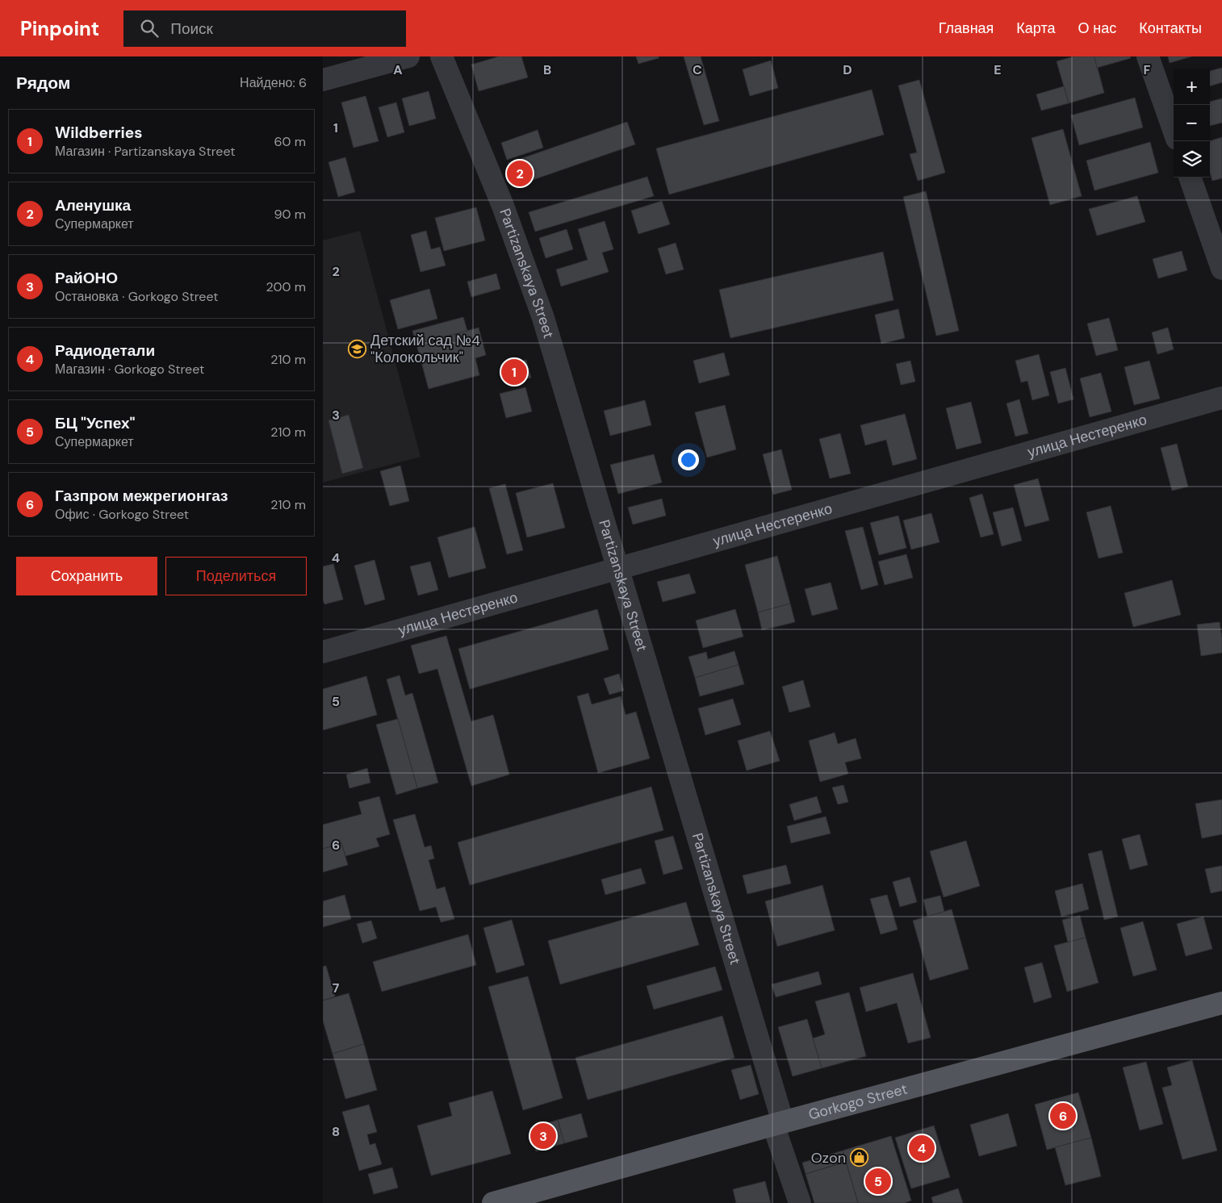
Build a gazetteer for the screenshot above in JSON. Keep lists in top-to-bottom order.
{
  "streets": {
    "main road": ["Gorkogo Street"],
    "street": ["Partizanskaya Street", "улица Нестеренко"]
  },
  "crossings": [
    ["Partizanskaya Street", "улица Нестеренко"],
    ["Partizanskaya Street", "Gorkogo Street"]
  ],
  "places": {
    "school or university": ["Детский сад №4 \"Колокольчик\""],
    "shop": ["Ozon"]
  },
  "page": {
    "header": "Pinpoint",
    "search": "Поиск",
    "nav": [
      "Главная",
      "Карта",
      "О нас",
      "Контакты"
    ],
    "heading": ["Рядом", "Найдено: 6"],
    "map_buttons": ["+", "−"],
    "list": [
      {
        "mark": "1",
        "name": "Wildberries",
        "note": "Магазин · Partizanskaya Street",
        "value": "60 m"
      },
      {
        "mark": "2",
        "name": "Аленушка",
        "note": "Супермаркет",
        "value": "90 m"
      },
      {
        "mark": "3",
        "name": "РайОНО",
        "note": "Остановка · Gorkogo Street",
        "value": "200 m"
      },
      {
        "mark": "4",
        "name": "Радиодетали",
        "note": "Магазин · Gorkogo Street",
        "value": "210 m"
      },
      {
        "mark": "5",
        "name": "БЦ \"Успех\"",
        "note": "Супермаркет",
        "value": "210 m"
      },
      {
        "mark": "6",
        "name": "Газпром межрегионгаз",
        "note": "Офис · Gorkogo Street",
        "value": "210 m"
      }
    ],
    "pins": [
      "2",
      "1",
      "6",
      "3",
      "4",
      "5"
    ],
    "buttons": ["Сохранить", "Поделиться"]
  },
  "grid": {
    "columns": [
      "A",
      "B",
      "C",
      "D",
      "E",
      "F"
    ],
    "rows": [
      "1",
      "2",
      "3",
      "4",
      "5",
      "6",
      "7",
      "8"
    ]
  }
}
